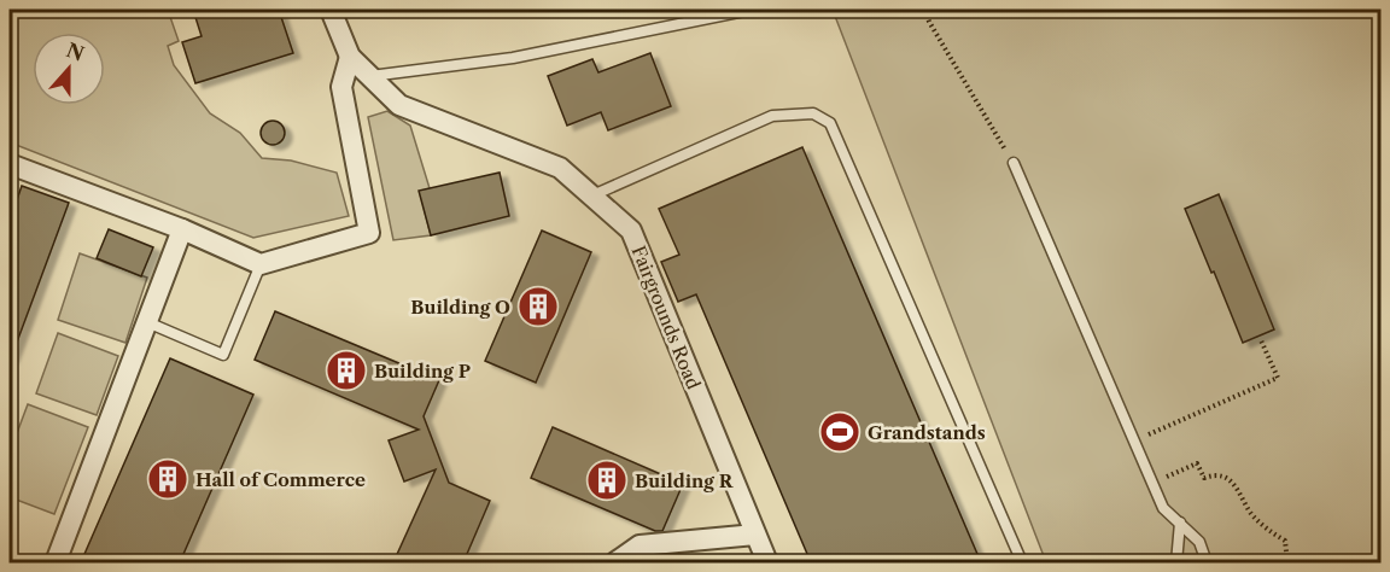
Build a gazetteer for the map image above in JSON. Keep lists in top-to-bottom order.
{
  "streets": {
    "street": ["Fairgrounds Road"]
  },
  "places": {
    "building": [
      "Building O",
      "Building P",
      "Hall of Commerce",
      "Building R"
    ],
    "sports": ["Grandstands"]
  },
  "north": "top"
}
